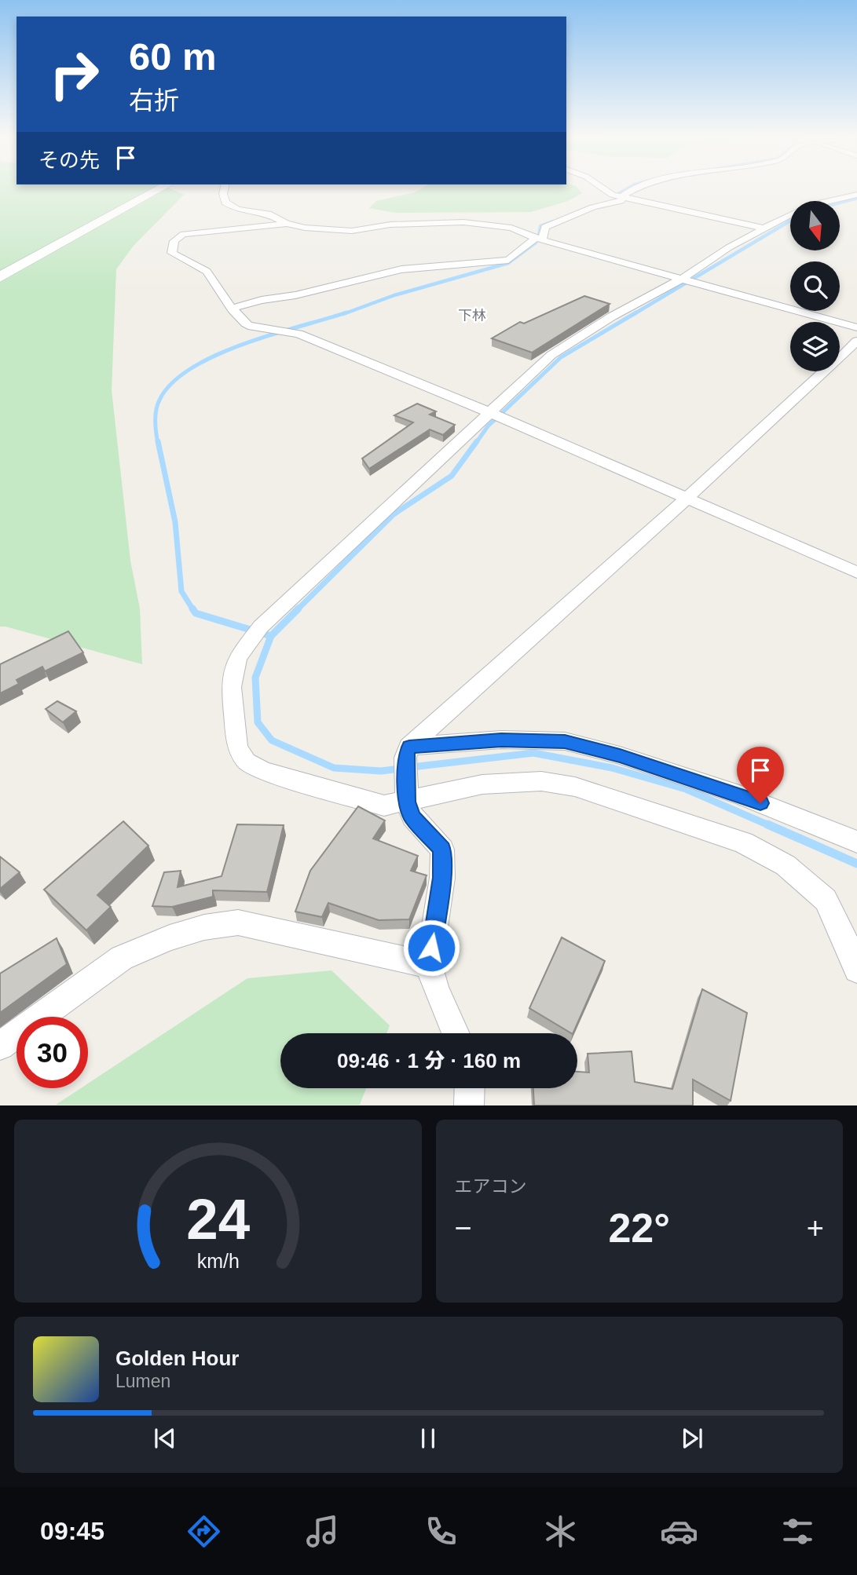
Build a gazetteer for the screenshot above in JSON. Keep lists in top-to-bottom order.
{
  "districts": ["下林"],
  "north": "bottom",
  "page": {
    "turn": ["60 m", "右折"],
    "then": "その先",
    "limit": "30",
    "trip": "09:46 · 1 分 · 160 m",
    "tile": "エアコン",
    "heat": ["−", "22°", "+"],
    "song": ["Golden Hour", "Lumen"],
    "tabs": "09:45",
    "gauge": ["24", "km/h"]
  }
}
